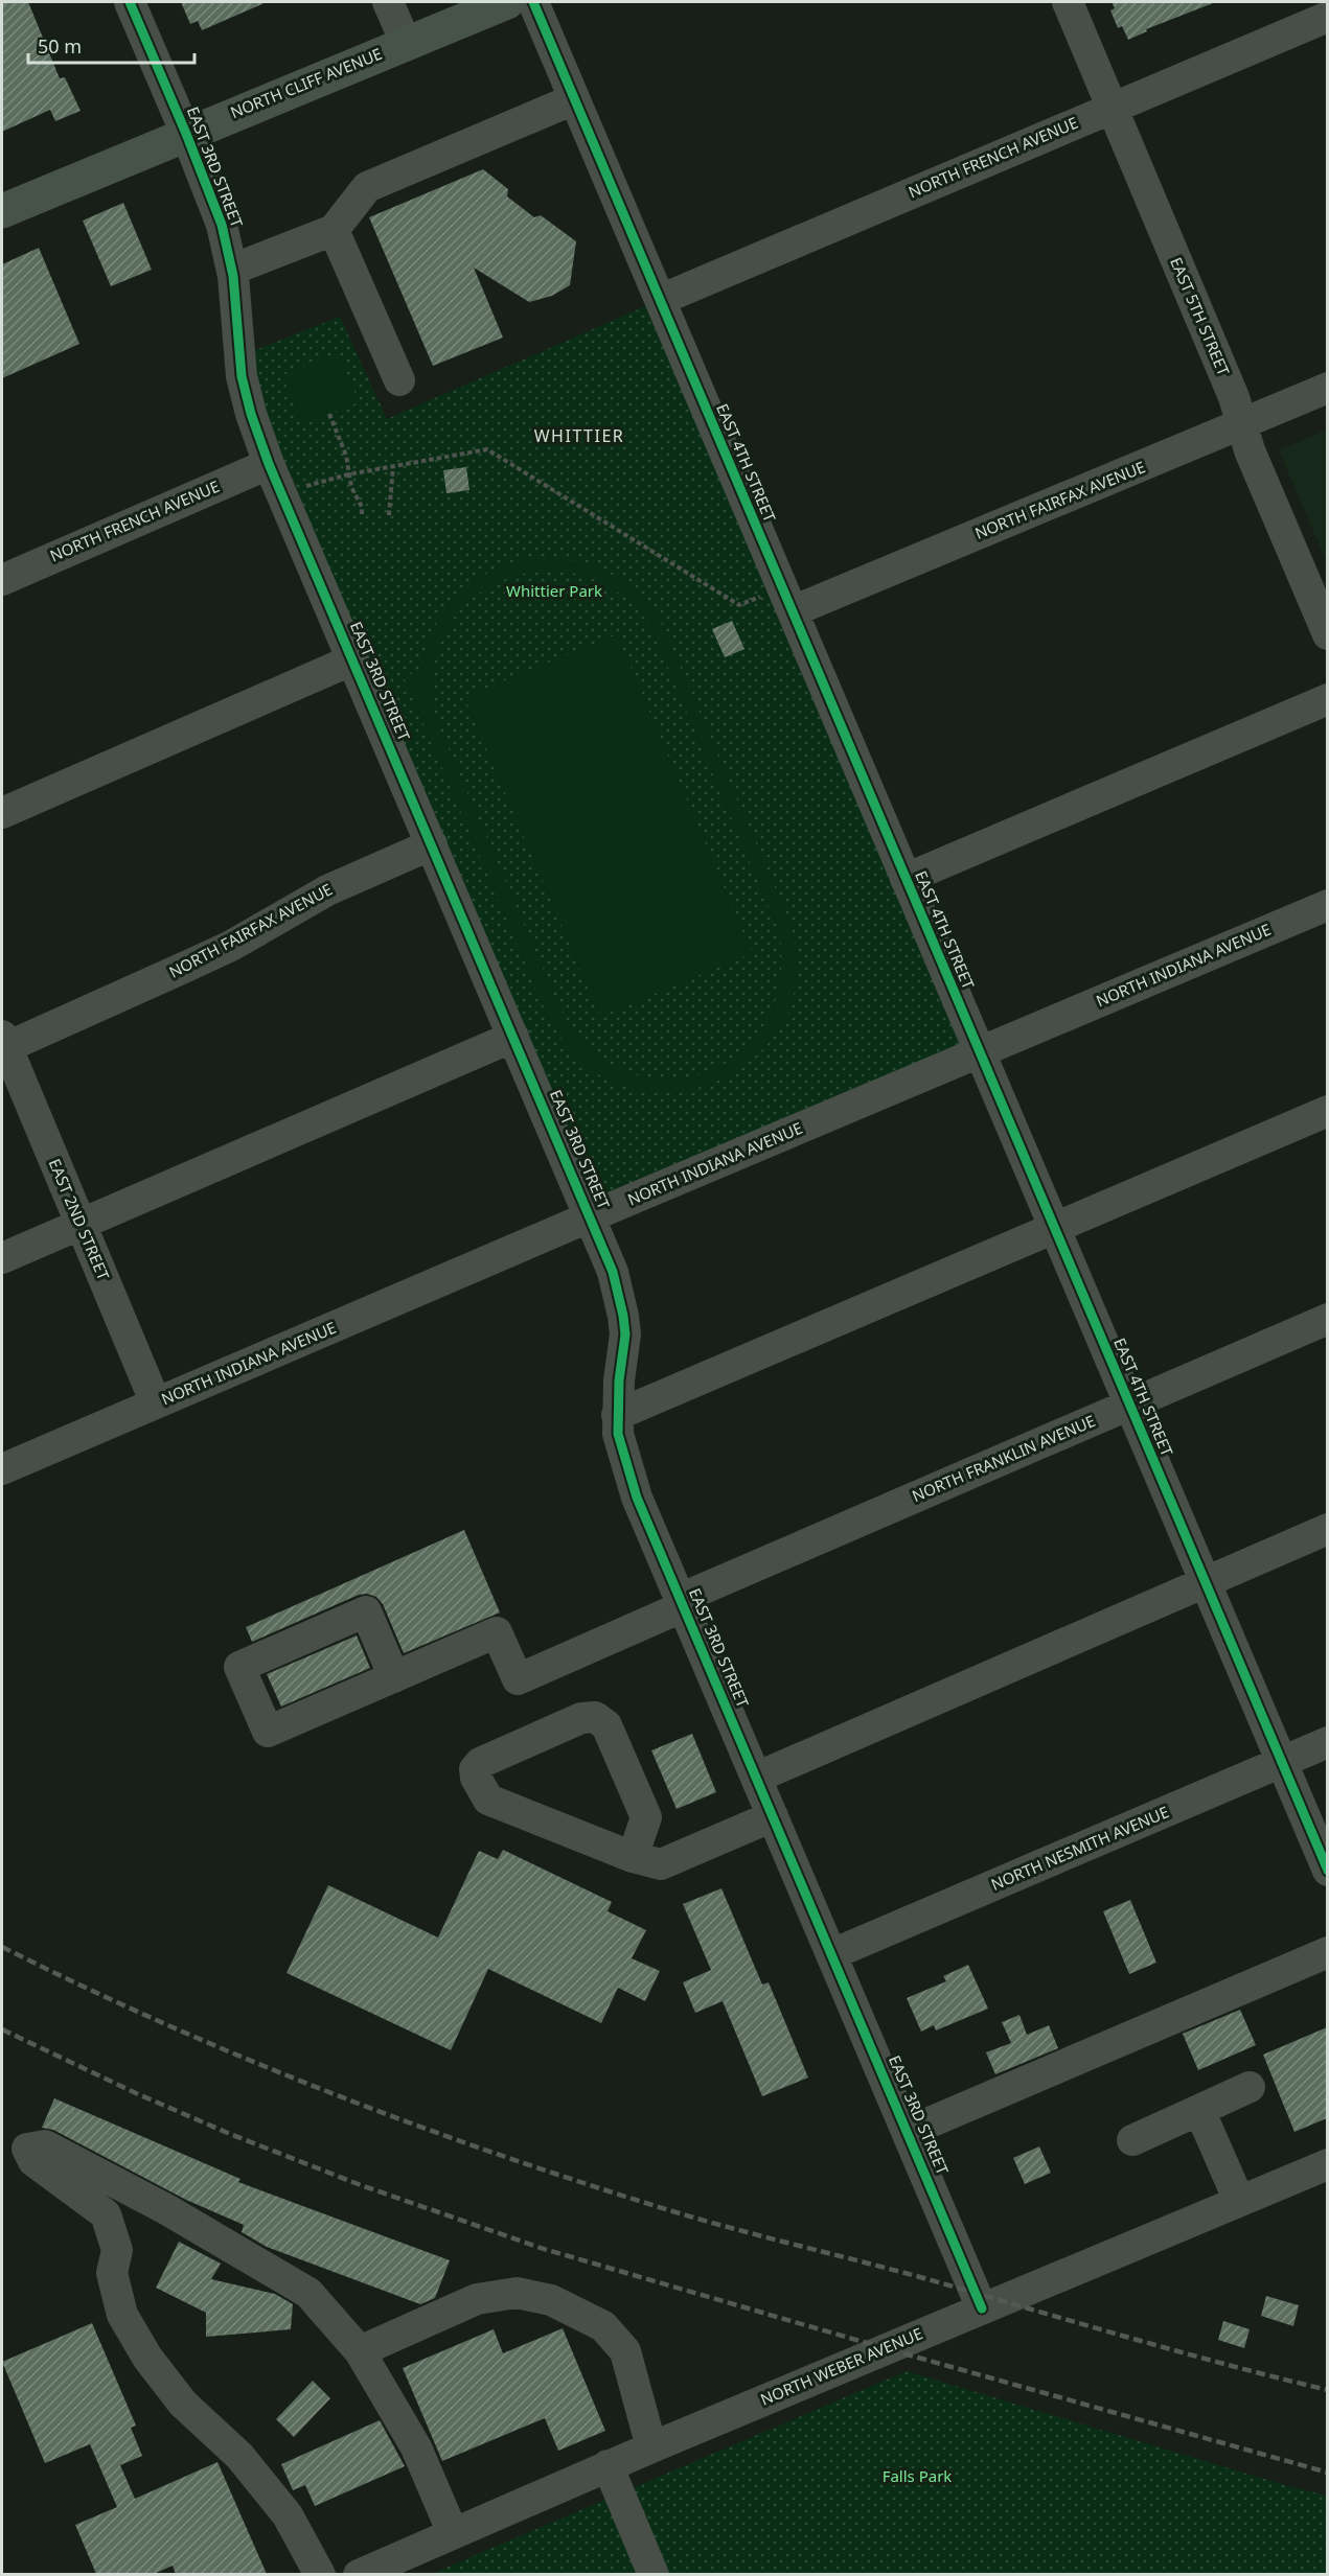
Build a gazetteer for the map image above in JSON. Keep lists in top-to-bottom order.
{
  "streets": {
    "main road": ["NORTH CLIFF AVENUE"],
    "street": [
      "NORTH FRENCH AVENUE",
      "EAST 3RD STREET",
      "EAST 5TH STREET",
      "EAST 4TH STREET",
      "NORTH FAIRFAX AVENUE",
      "NORTH INDIANA AVENUE",
      "EAST 2ND STREET",
      "NORTH FRANKLIN AVENUE",
      "NORTH NESMITH AVENUE",
      "NORTH WEBER AVENUE"
    ]
  },
  "crossings": [
    ["NORTH CLIFF AVENUE", "EAST 3RD STREET"],
    ["NORTH FRENCH AVENUE", "EAST 3RD STREET"],
    ["NORTH FRENCH AVENUE", "EAST 5TH STREET"],
    ["NORTH FRENCH AVENUE", "EAST 4TH STREET"],
    ["EAST 3RD STREET", "NORTH FAIRFAX AVENUE"],
    ["EAST 3RD STREET", "NORTH INDIANA AVENUE"],
    ["EAST 3RD STREET", "NORTH FRANKLIN AVENUE"],
    ["EAST 3RD STREET", "NORTH NESMITH AVENUE"],
    ["EAST 3RD STREET", "NORTH WEBER AVENUE"],
    ["EAST 5TH STREET", "NORTH FAIRFAX AVENUE"],
    ["EAST 4TH STREET", "NORTH FAIRFAX AVENUE"],
    ["EAST 4TH STREET", "NORTH INDIANA AVENUE"],
    ["EAST 4TH STREET", "NORTH FRANKLIN AVENUE"],
    ["EAST 4TH STREET", "NORTH NESMITH AVENUE"],
    ["NORTH FAIRFAX AVENUE", "EAST 2ND STREET"],
    ["NORTH INDIANA AVENUE", "EAST 2ND STREET"]
  ],
  "districts": ["WHITTIER"],
  "parks": ["Whittier Park", "Falls Park"],
  "scale_bar": "50 m"
}
